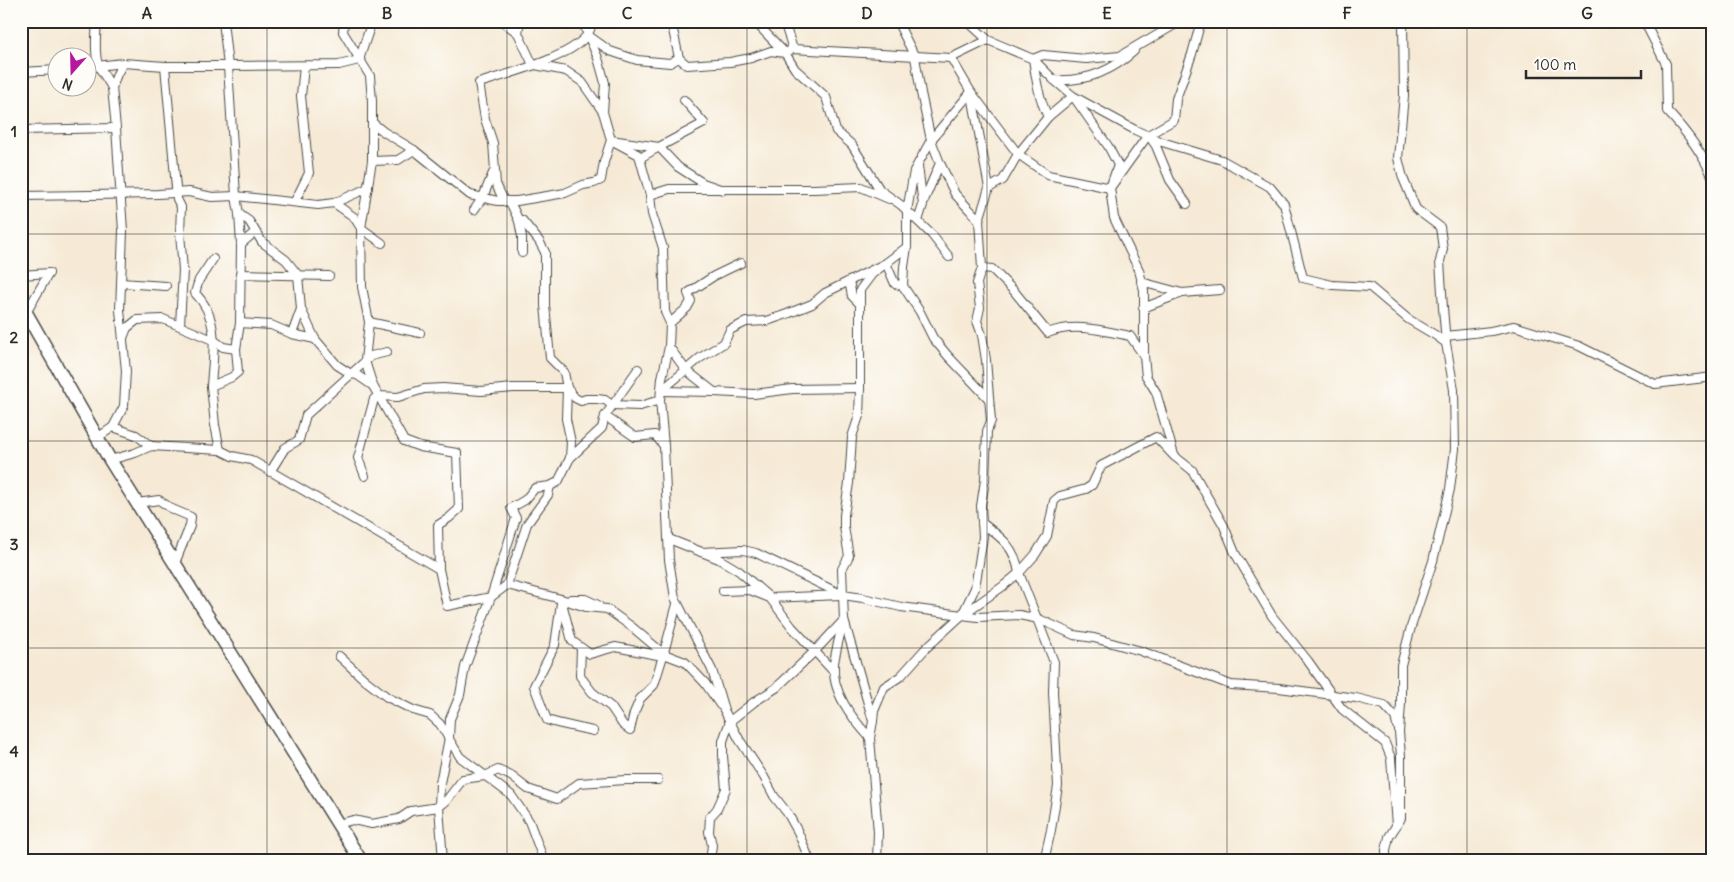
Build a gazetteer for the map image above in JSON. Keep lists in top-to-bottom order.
{
  "scale_bar": "100 m",
  "north": "bottom",
  "grid": {
    "columns": [
      "A",
      "B",
      "C",
      "D",
      "E",
      "F",
      "G"
    ],
    "rows": [
      "1",
      "2",
      "3",
      "4"
    ]
  }
}
